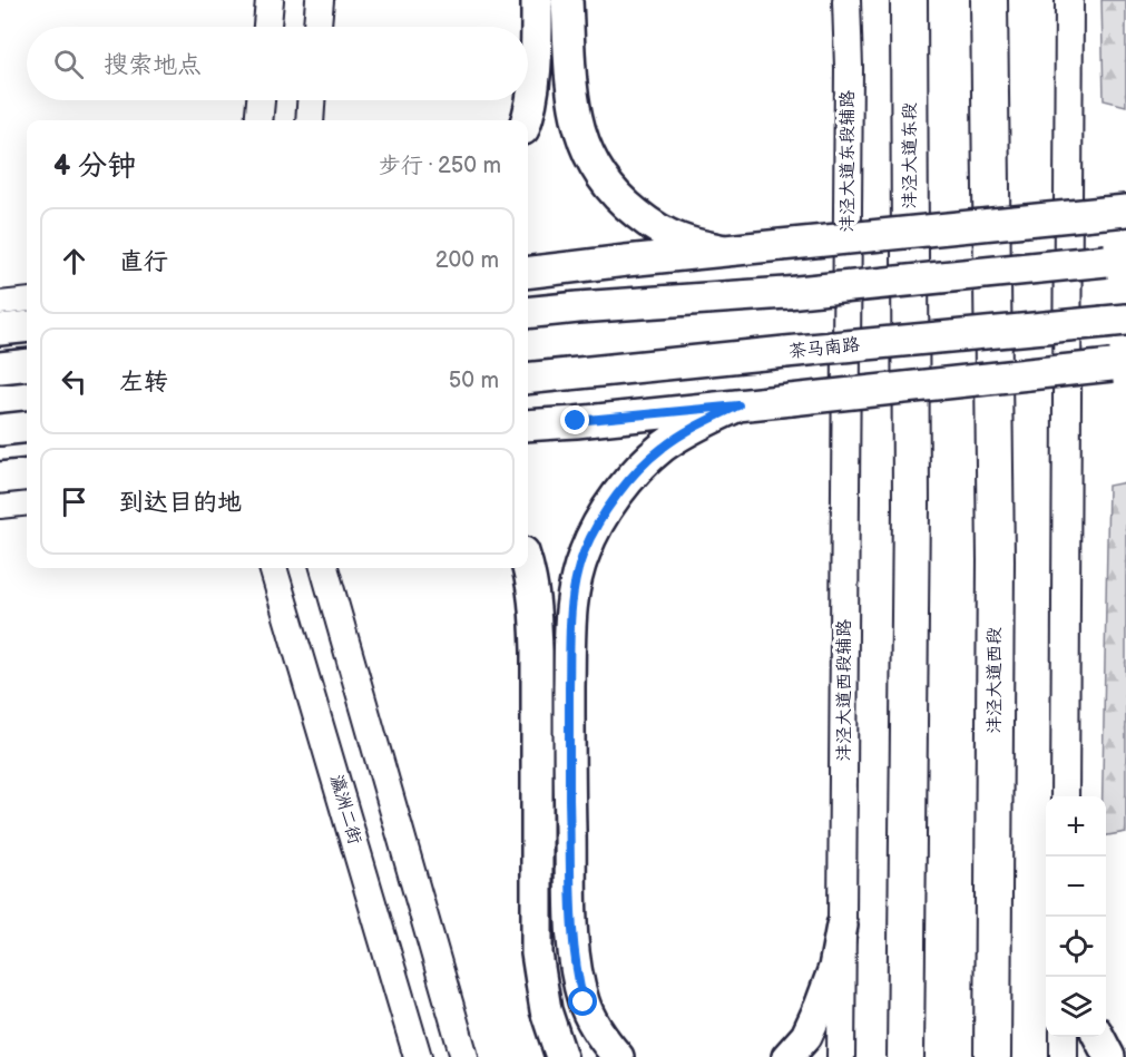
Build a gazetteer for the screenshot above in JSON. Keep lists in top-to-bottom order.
{
  "streets": {
    "main road": ["沣泾大道东段", "茶马南路", "沣泾大道西段"],
    "street": ["沣泾大道东段辅路", "沣泾大道西段辅路", "瀛洲二街"]
  },
  "crossings": [
    ["沣泾大道东段辅路", "沣泾大道西段辅路"]
  ],
  "page": {
    "search": "搜索地点",
    "heading": ["4 分钟", "步行 · 250 m"],
    "list": [
      ["直行", "200 m"],
      ["左转", "50 m"],
      "到达目的地"
    ],
    "map_buttons": ["+", "−"]
  }
}
